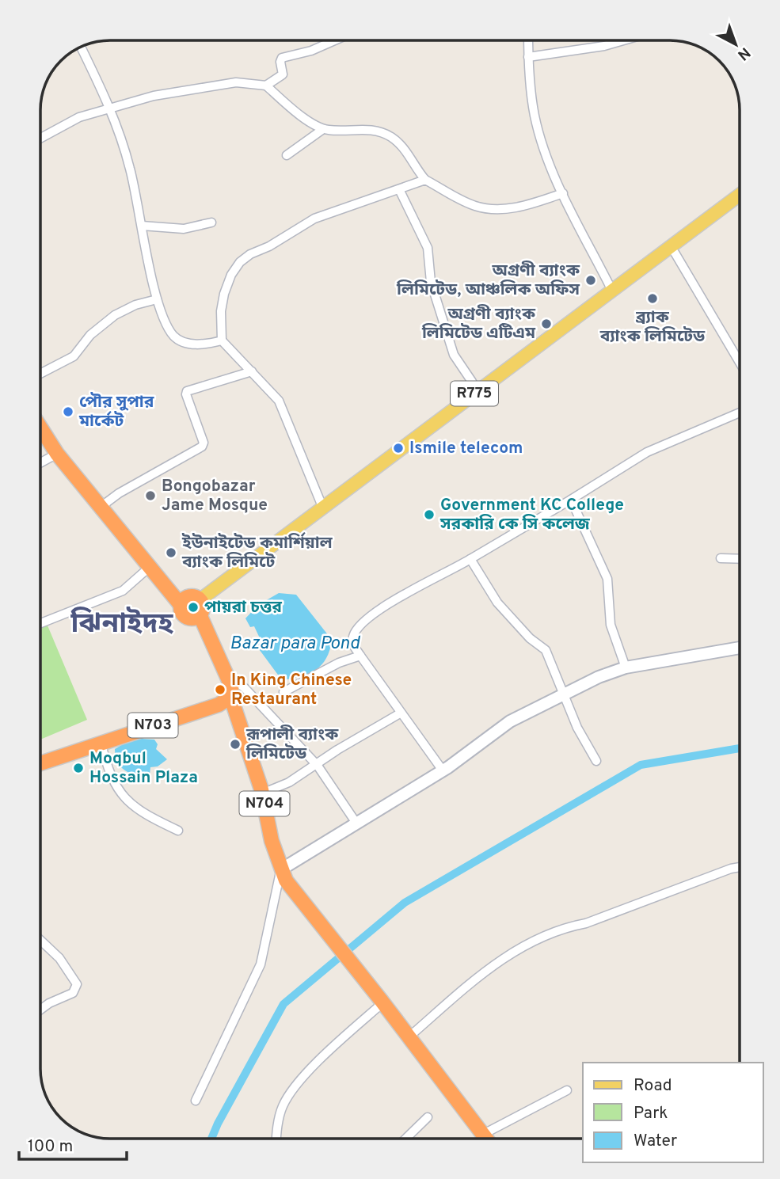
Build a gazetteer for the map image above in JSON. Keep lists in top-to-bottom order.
{
  "streets": {
    "highway": ["N703", "N704"],
    "main road": ["R775"]
  },
  "crossings": [
    ["N703", "N704"]
  ],
  "districts": ["ঝিনাইদহ"],
  "water": ["Bazar para Pond"],
  "places": [
    "অগ্রণী ব্যাংক লিমিটেড, আঞ্চলিক অফিস",
    "ব্র্যাক ব্যাংক লিমিটেড",
    "অগ্রণী ব্যাংক লিমিটেড এটিএম",
    "পৌর সুপার মার্কেট",
    "Ismile telecom",
    "Bongobazar Jame Mosque",
    "Government KC College সরকারি কে সি কলেজ",
    "ইউনাইটেড কমার্শিয়াল ব্যাংক লিমিটে",
    "পায়রা চত্তর",
    "In King Chinese Restaurant",
    "রূপালী ব্যাংক লিমিটেড",
    "Moqbul Hossain Plaza"
  ],
  "legend": ["Road", "Park", "Water"],
  "scale_bar": "100 m",
  "north": "bottom right"
}
